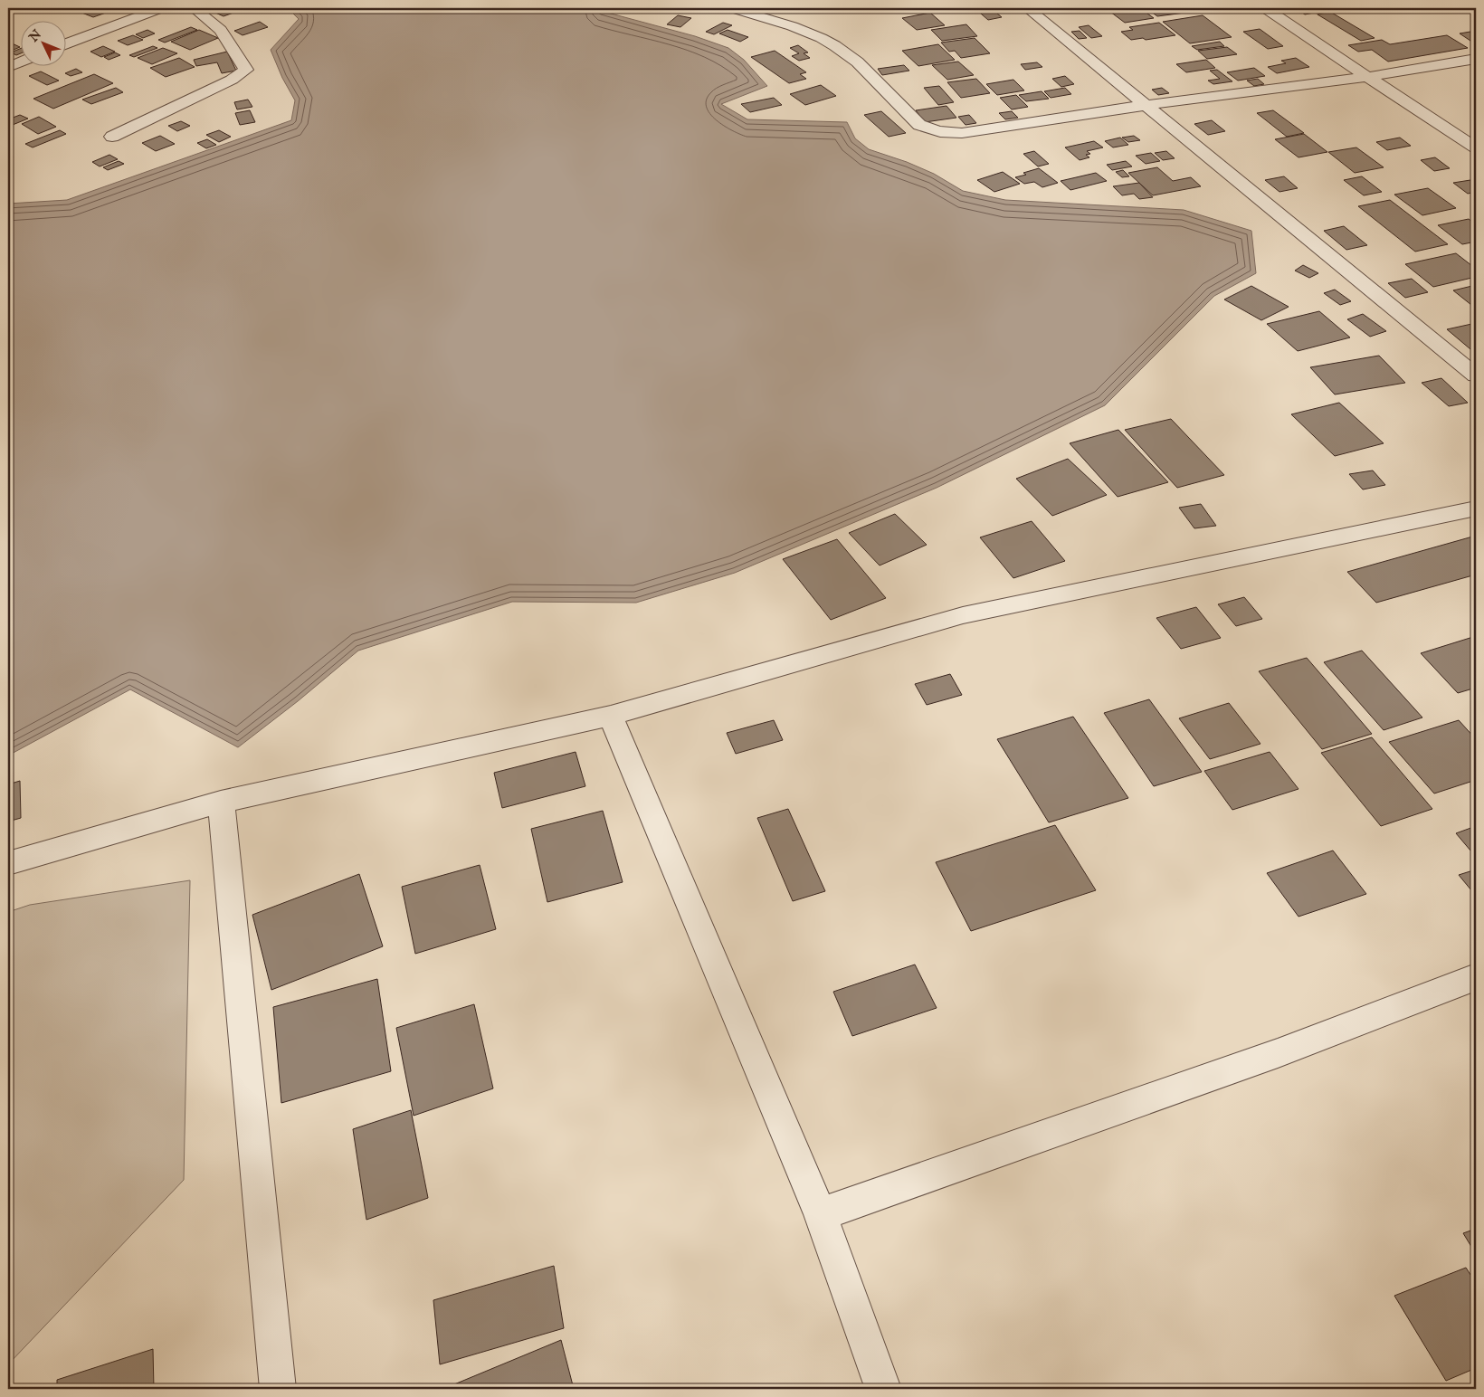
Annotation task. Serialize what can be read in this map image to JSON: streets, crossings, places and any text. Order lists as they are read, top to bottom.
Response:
{
  "north": "top left"
}
